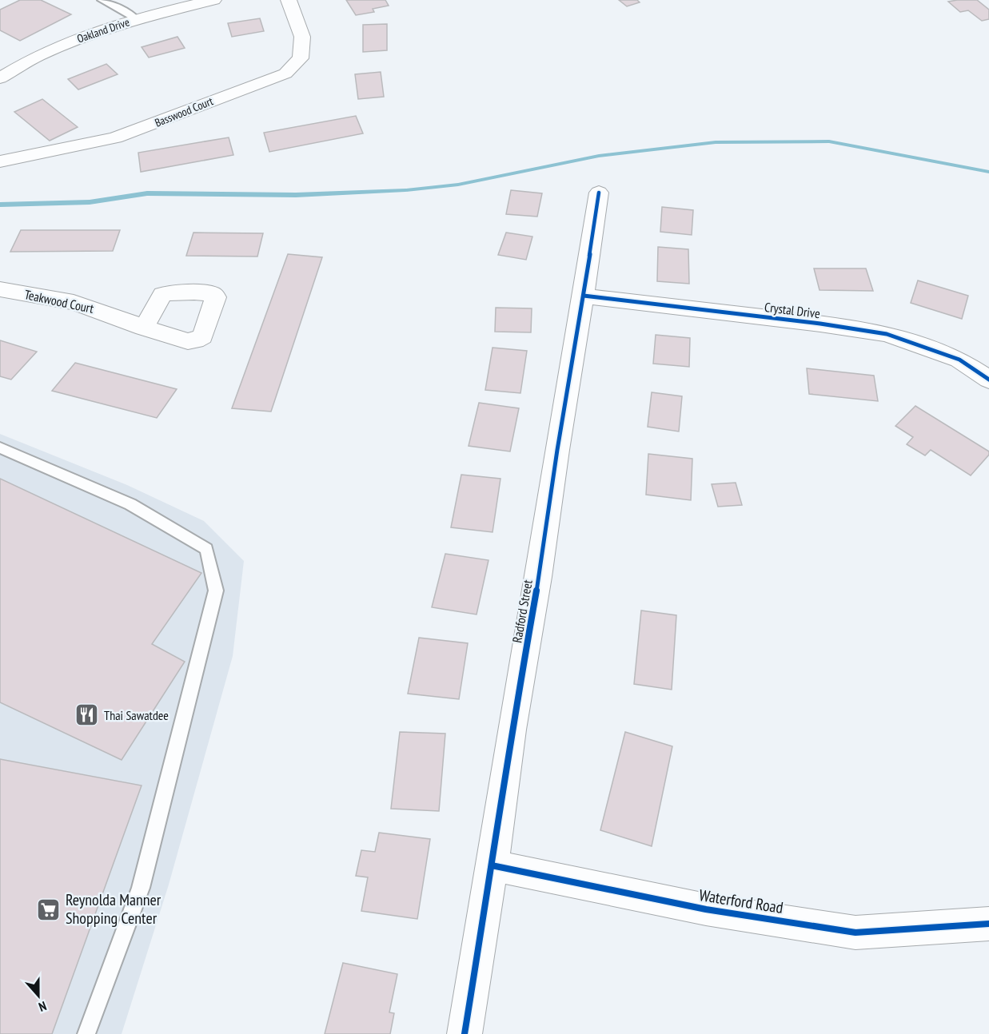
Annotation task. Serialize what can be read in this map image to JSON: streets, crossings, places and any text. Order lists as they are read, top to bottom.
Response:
{
  "streets": {
    "street": [
      "Oakland Drive",
      "Basswood Court",
      "Teakwood Court",
      "Crystal Drive",
      "Radford Street",
      "Waterford Road"
    ]
  },
  "crossings": [
    ["Crystal Drive", "Radford Street"],
    ["Radford Street", "Waterford Road"]
  ],
  "places": {
    "restaurant": ["Thai Sawatdee"],
    "supermarket": ["Reynolda Manner Shopping Center"]
  },
  "north": "bottom"
}
